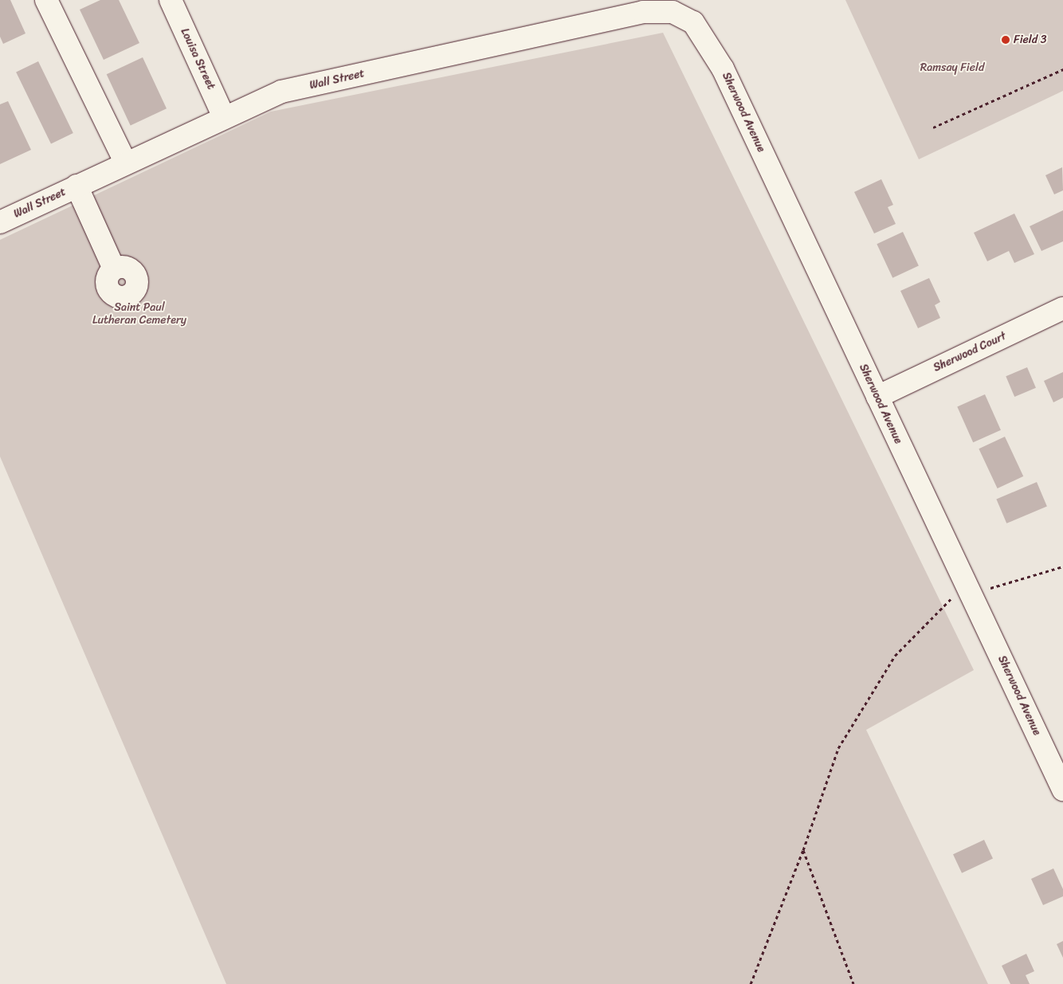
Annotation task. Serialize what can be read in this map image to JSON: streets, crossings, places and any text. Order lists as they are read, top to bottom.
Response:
{
  "streets": {
    "street": [
      "Louisa Street",
      "Wall Street",
      "Sherwood Avenue",
      "Sherwood Court"
    ]
  },
  "crossings": [
    ["Louisa Street", "Wall Street"],
    ["Wall Street", "Sherwood Avenue"],
    ["Sherwood Avenue", "Sherwood Court"]
  ],
  "parks": ["Ramsay Field", "Saint Paul Lutheran Cemetery"],
  "places": ["Field 3"]
}
